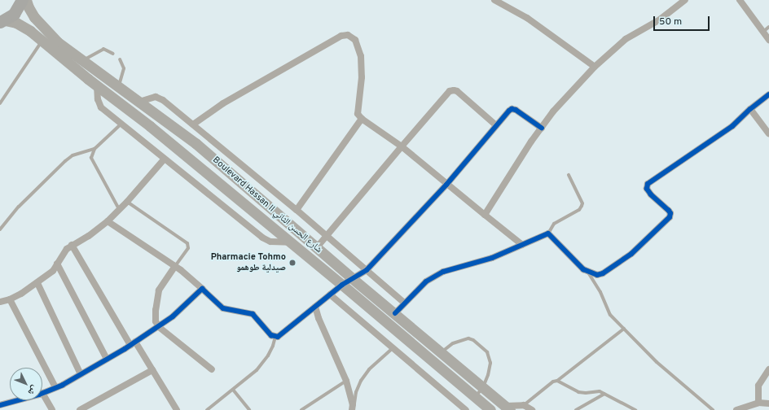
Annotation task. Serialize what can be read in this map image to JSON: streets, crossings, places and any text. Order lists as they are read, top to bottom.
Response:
{
  "streets": {
    "main road": ["Boulevard Hassan II شارع الحسن الثاني"]
  },
  "places": ["Pharmacie Tohmo صيدلية طوهمو"],
  "scale_bar": "50 m",
  "north": "bottom right"
}
